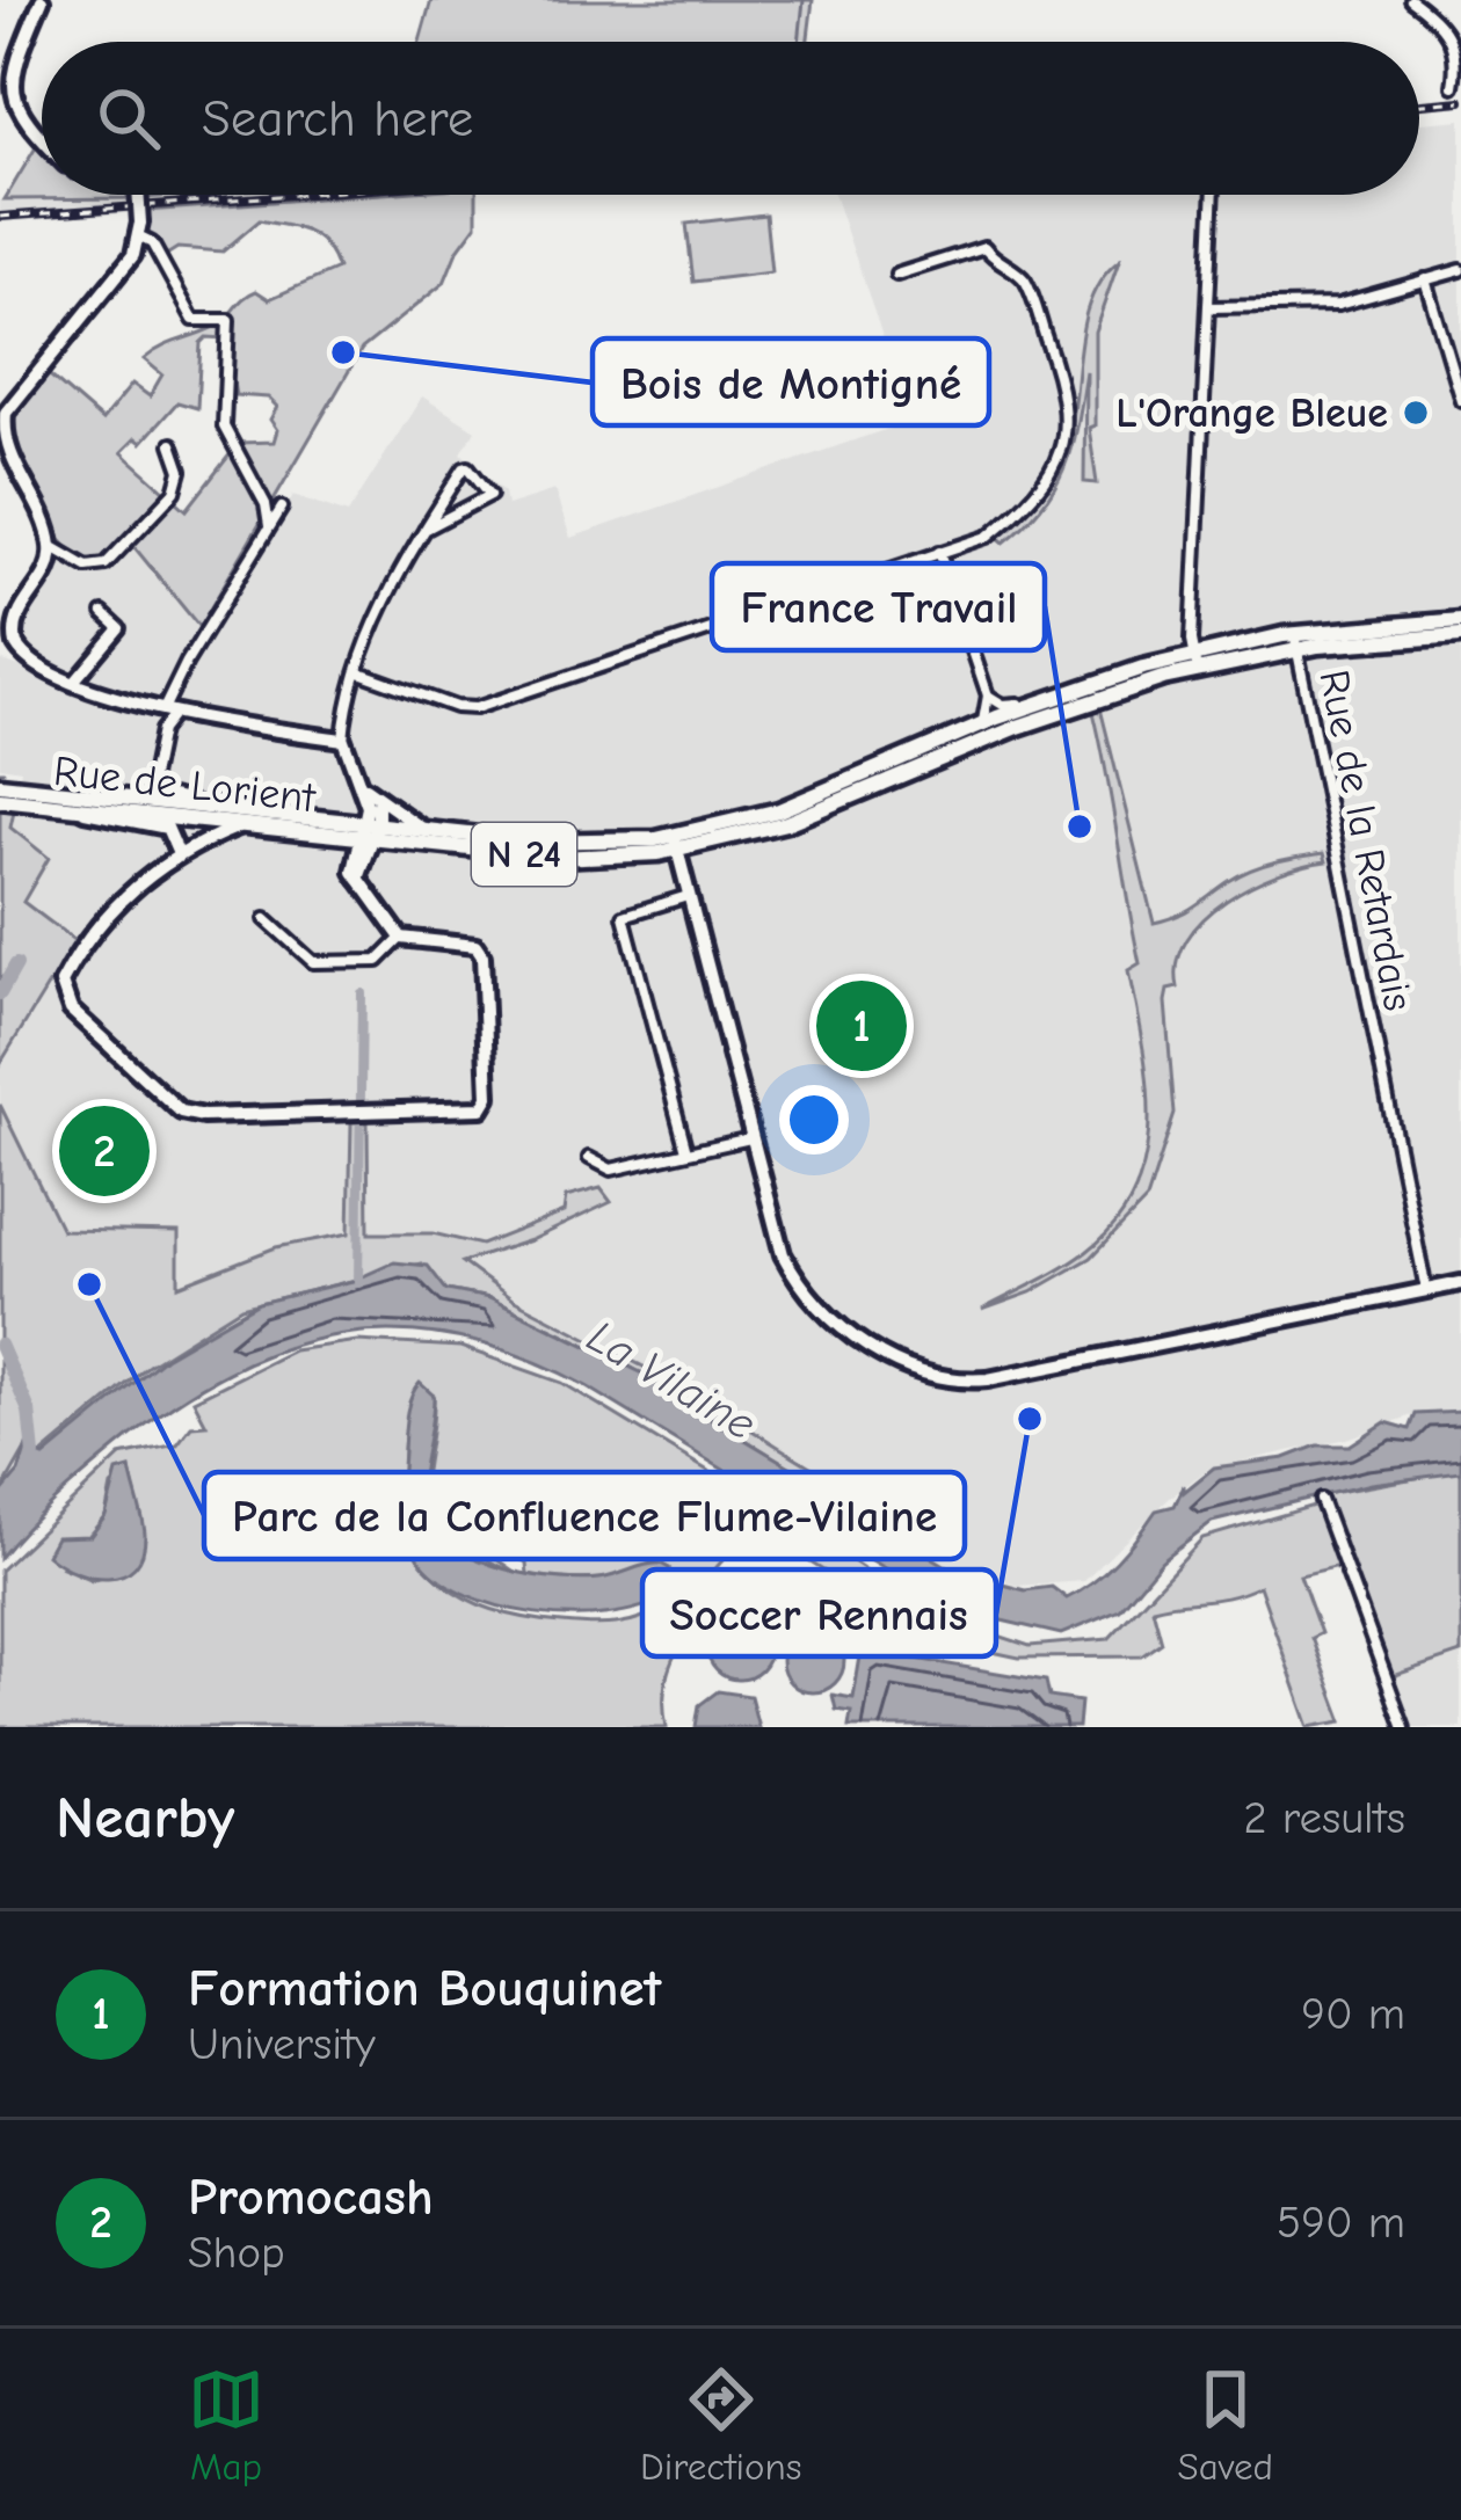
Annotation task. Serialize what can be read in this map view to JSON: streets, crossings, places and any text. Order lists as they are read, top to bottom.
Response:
{
  "streets": {
    "main road": ["Rue de Lorient", "N 24"],
    "street": ["Rue de la Retardais"]
  },
  "crossings": [
    ["Rue de Lorient", "Rue de la Retardais"]
  ],
  "water": ["La Vilaine"],
  "places": [
    "Bois de Montigné",
    "L'Orange Bleue",
    "France Travail",
    "Parc de la Confluence Flume-Vilaine",
    "Soccer Rennais"
  ],
  "page": {
    "search": "Search here",
    "pins": ["1", "2"],
    "heading": ["Nearby", "2 results"],
    "list": [
      {
        "mark": "1",
        "name": "Formation Bouquinet",
        "note": "University",
        "value": "90 m"
      },
      {
        "mark": "2",
        "name": "Promocash",
        "note": "Shop",
        "value": "590 m"
      }
    ],
    "nav": ["Map", "Directions", "Saved"]
  }
}
